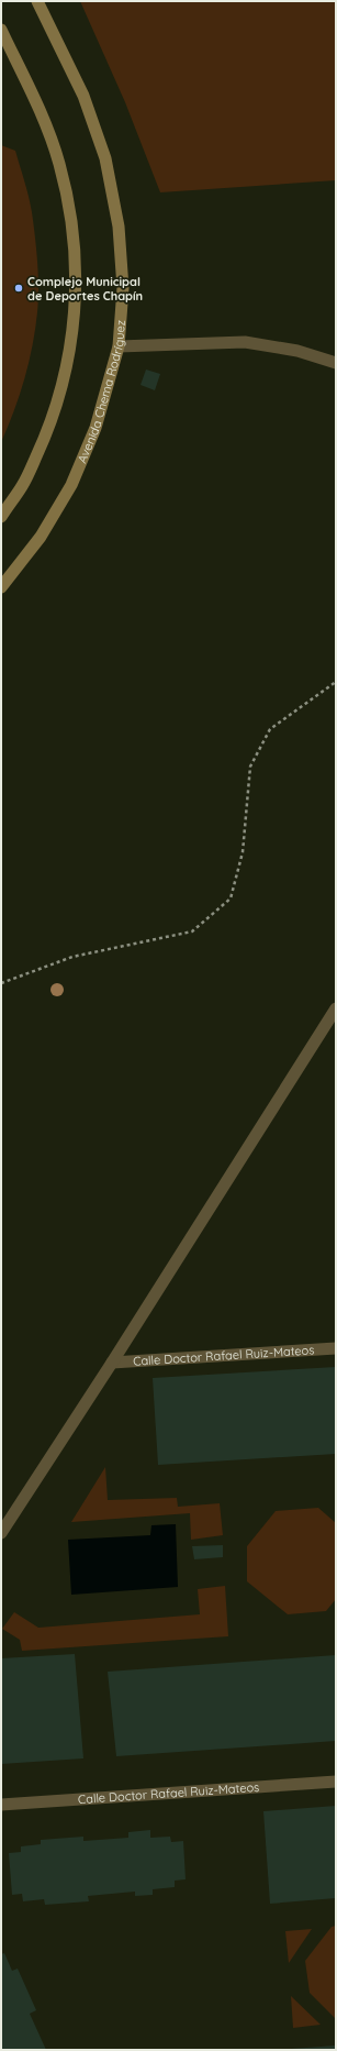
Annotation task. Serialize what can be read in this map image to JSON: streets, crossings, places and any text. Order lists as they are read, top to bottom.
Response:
{
  "streets": {
    "main road": ["Avenida Chema Rodríguez"],
    "street": ["Calle Doctor Rafael Ruiz-Mateos"]
  },
  "places": ["Complejo Municipal de Deportes Chapín"]
}
